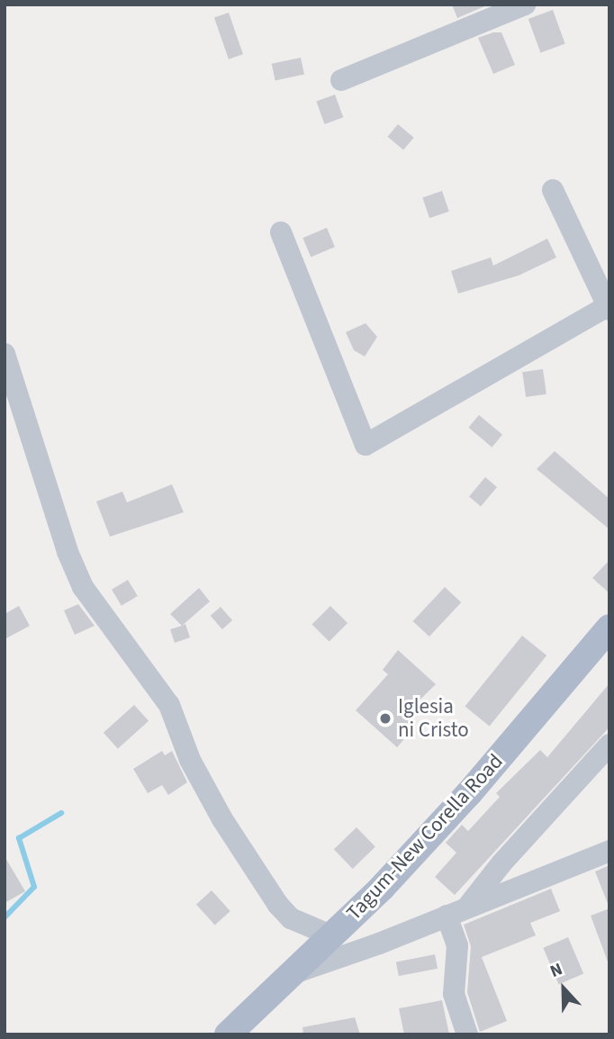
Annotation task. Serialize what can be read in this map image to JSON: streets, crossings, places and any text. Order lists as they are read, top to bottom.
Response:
{
  "streets": {
    "main road": ["Tagum-New Corella Road"]
  },
  "places": ["Iglesia ni Cristo"],
  "north": "top"
}
